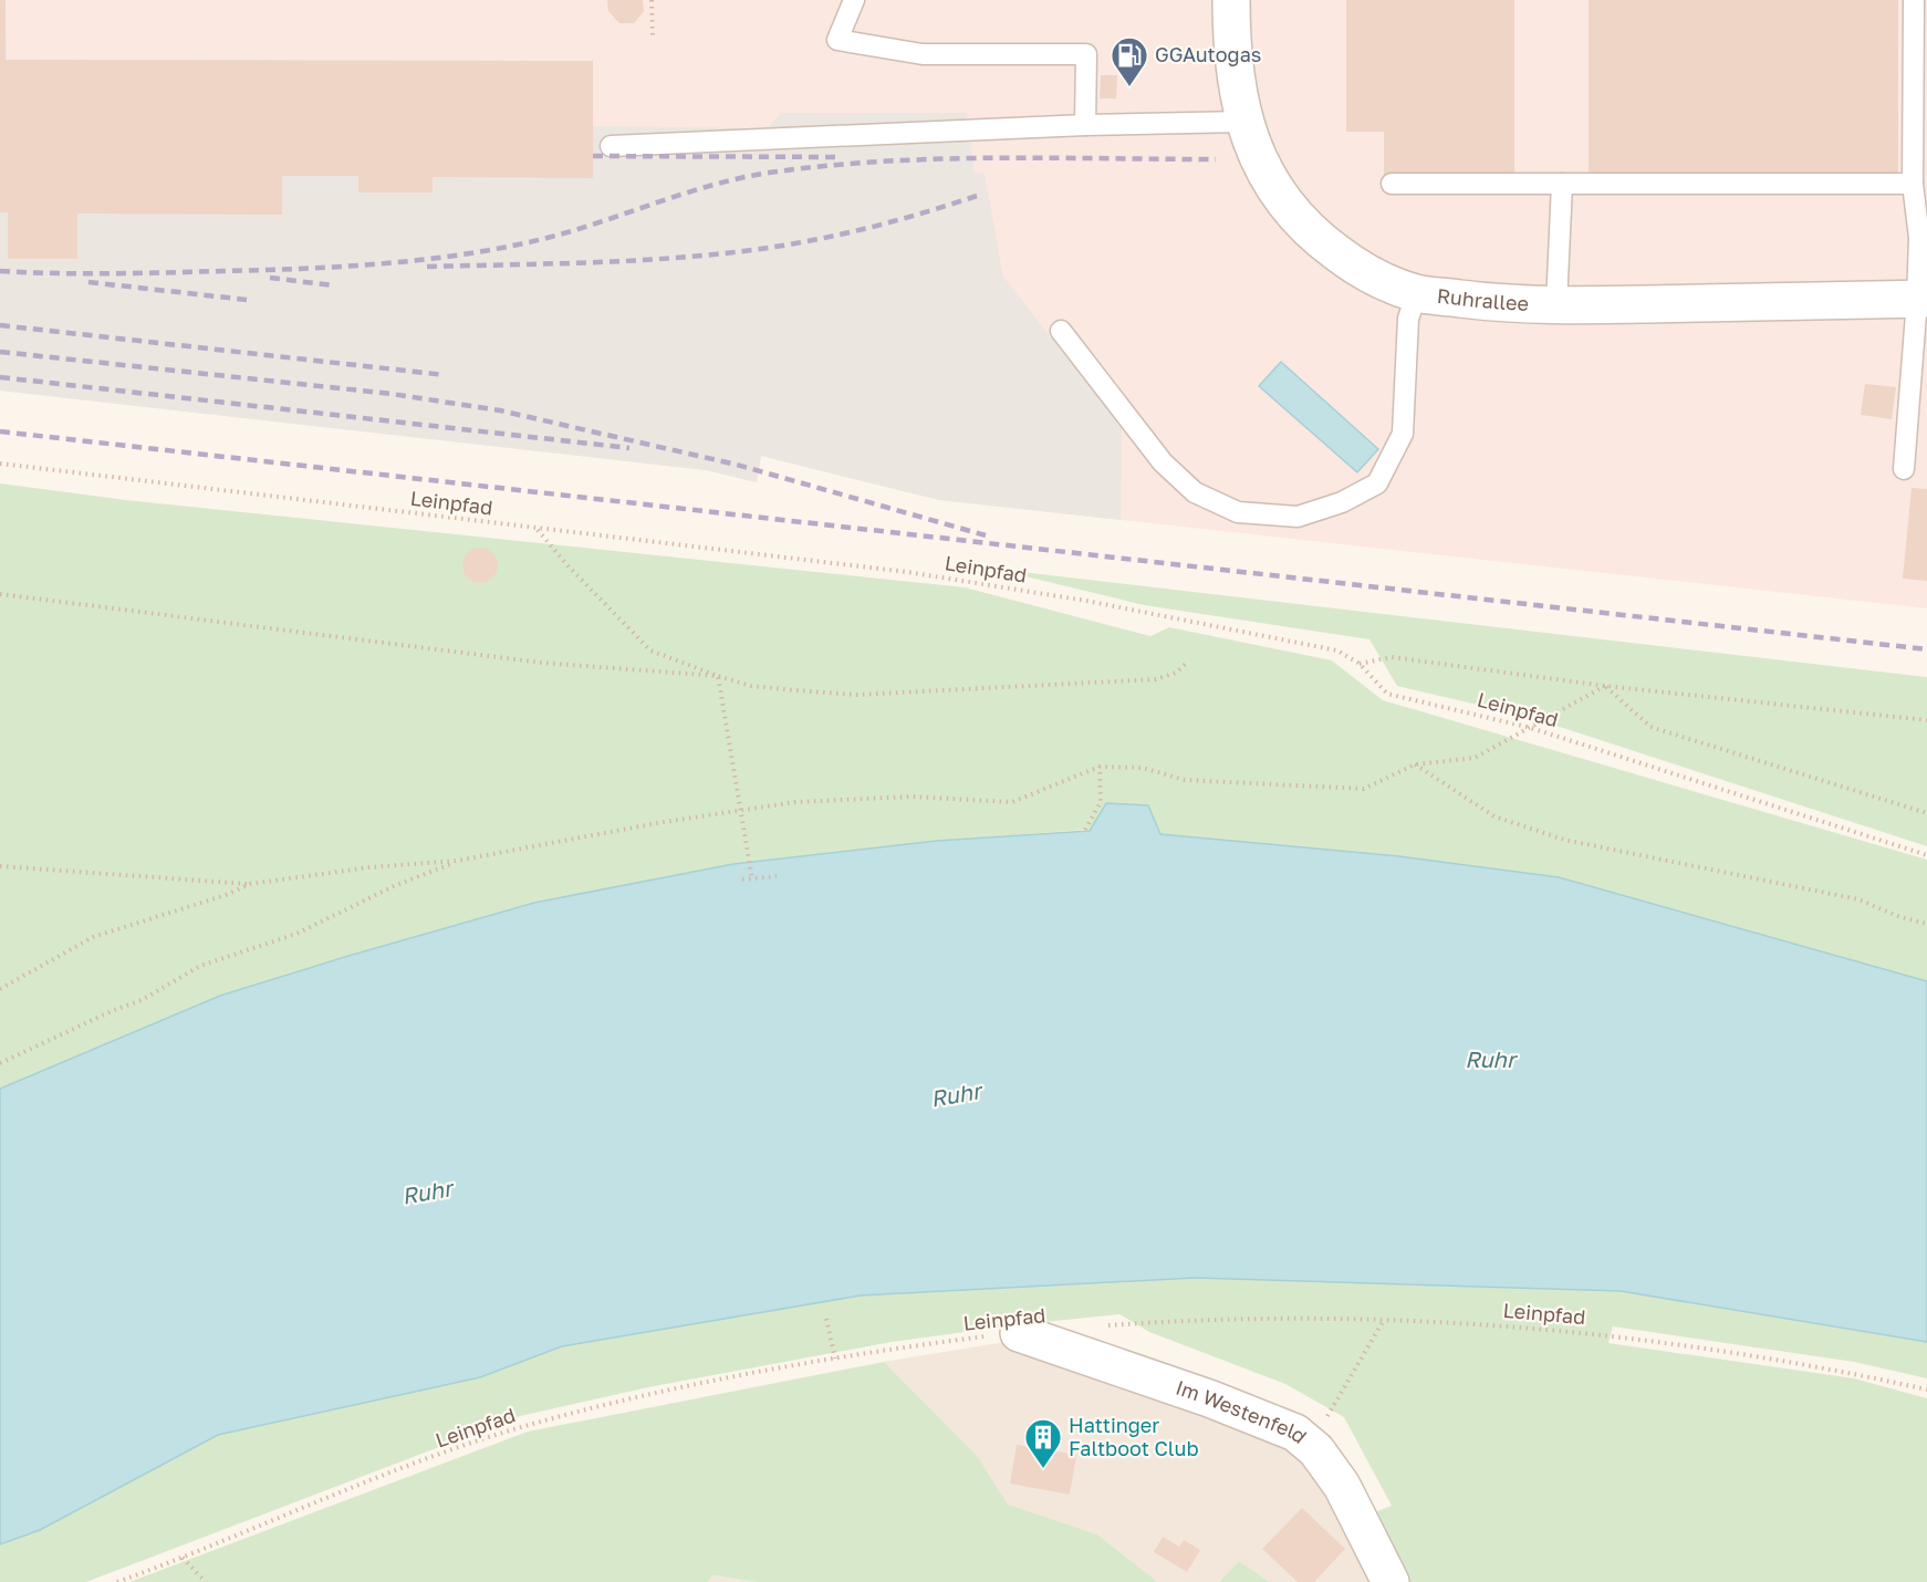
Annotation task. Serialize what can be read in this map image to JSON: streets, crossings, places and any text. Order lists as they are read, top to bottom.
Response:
{
  "streets": {
    "street": ["Ruhrallee", "Im Westenfeld"],
    "path": ["Leinpfad"]
  },
  "crossings": [
    ["Leinpfad", "Im Westenfeld"]
  ],
  "water": ["Ruhr"],
  "places": {
    "fuel station": ["GGAutogas"],
    "building": ["Hattinger Faltboot Club"]
  }
}
